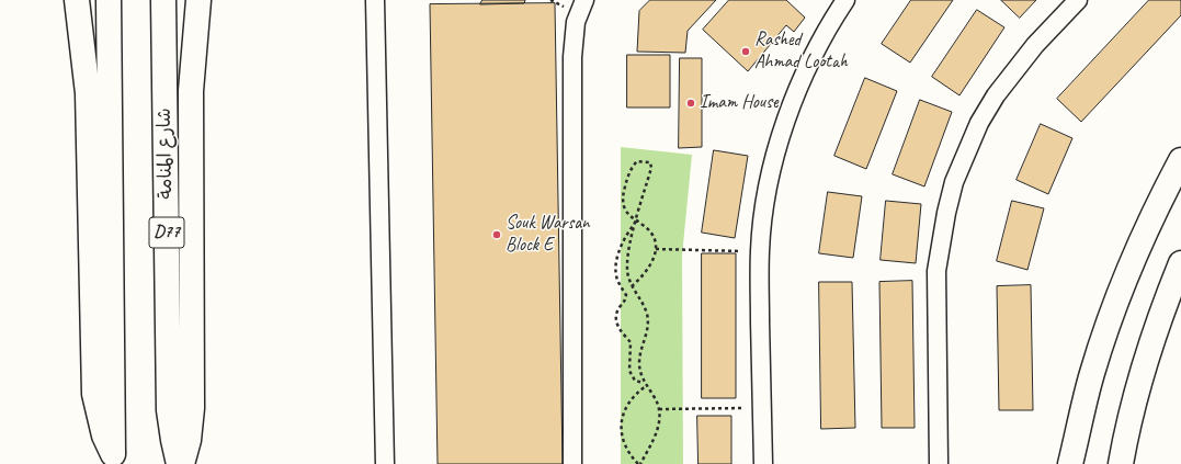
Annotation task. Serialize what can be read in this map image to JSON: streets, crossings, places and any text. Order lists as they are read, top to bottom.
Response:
{
  "streets": {
    "main road": ["شارع المنامة", "D77"]
  },
  "places": ["Rashed Ahmad Lootah", "Imam House", "Souk Warsan Block E"]
}
